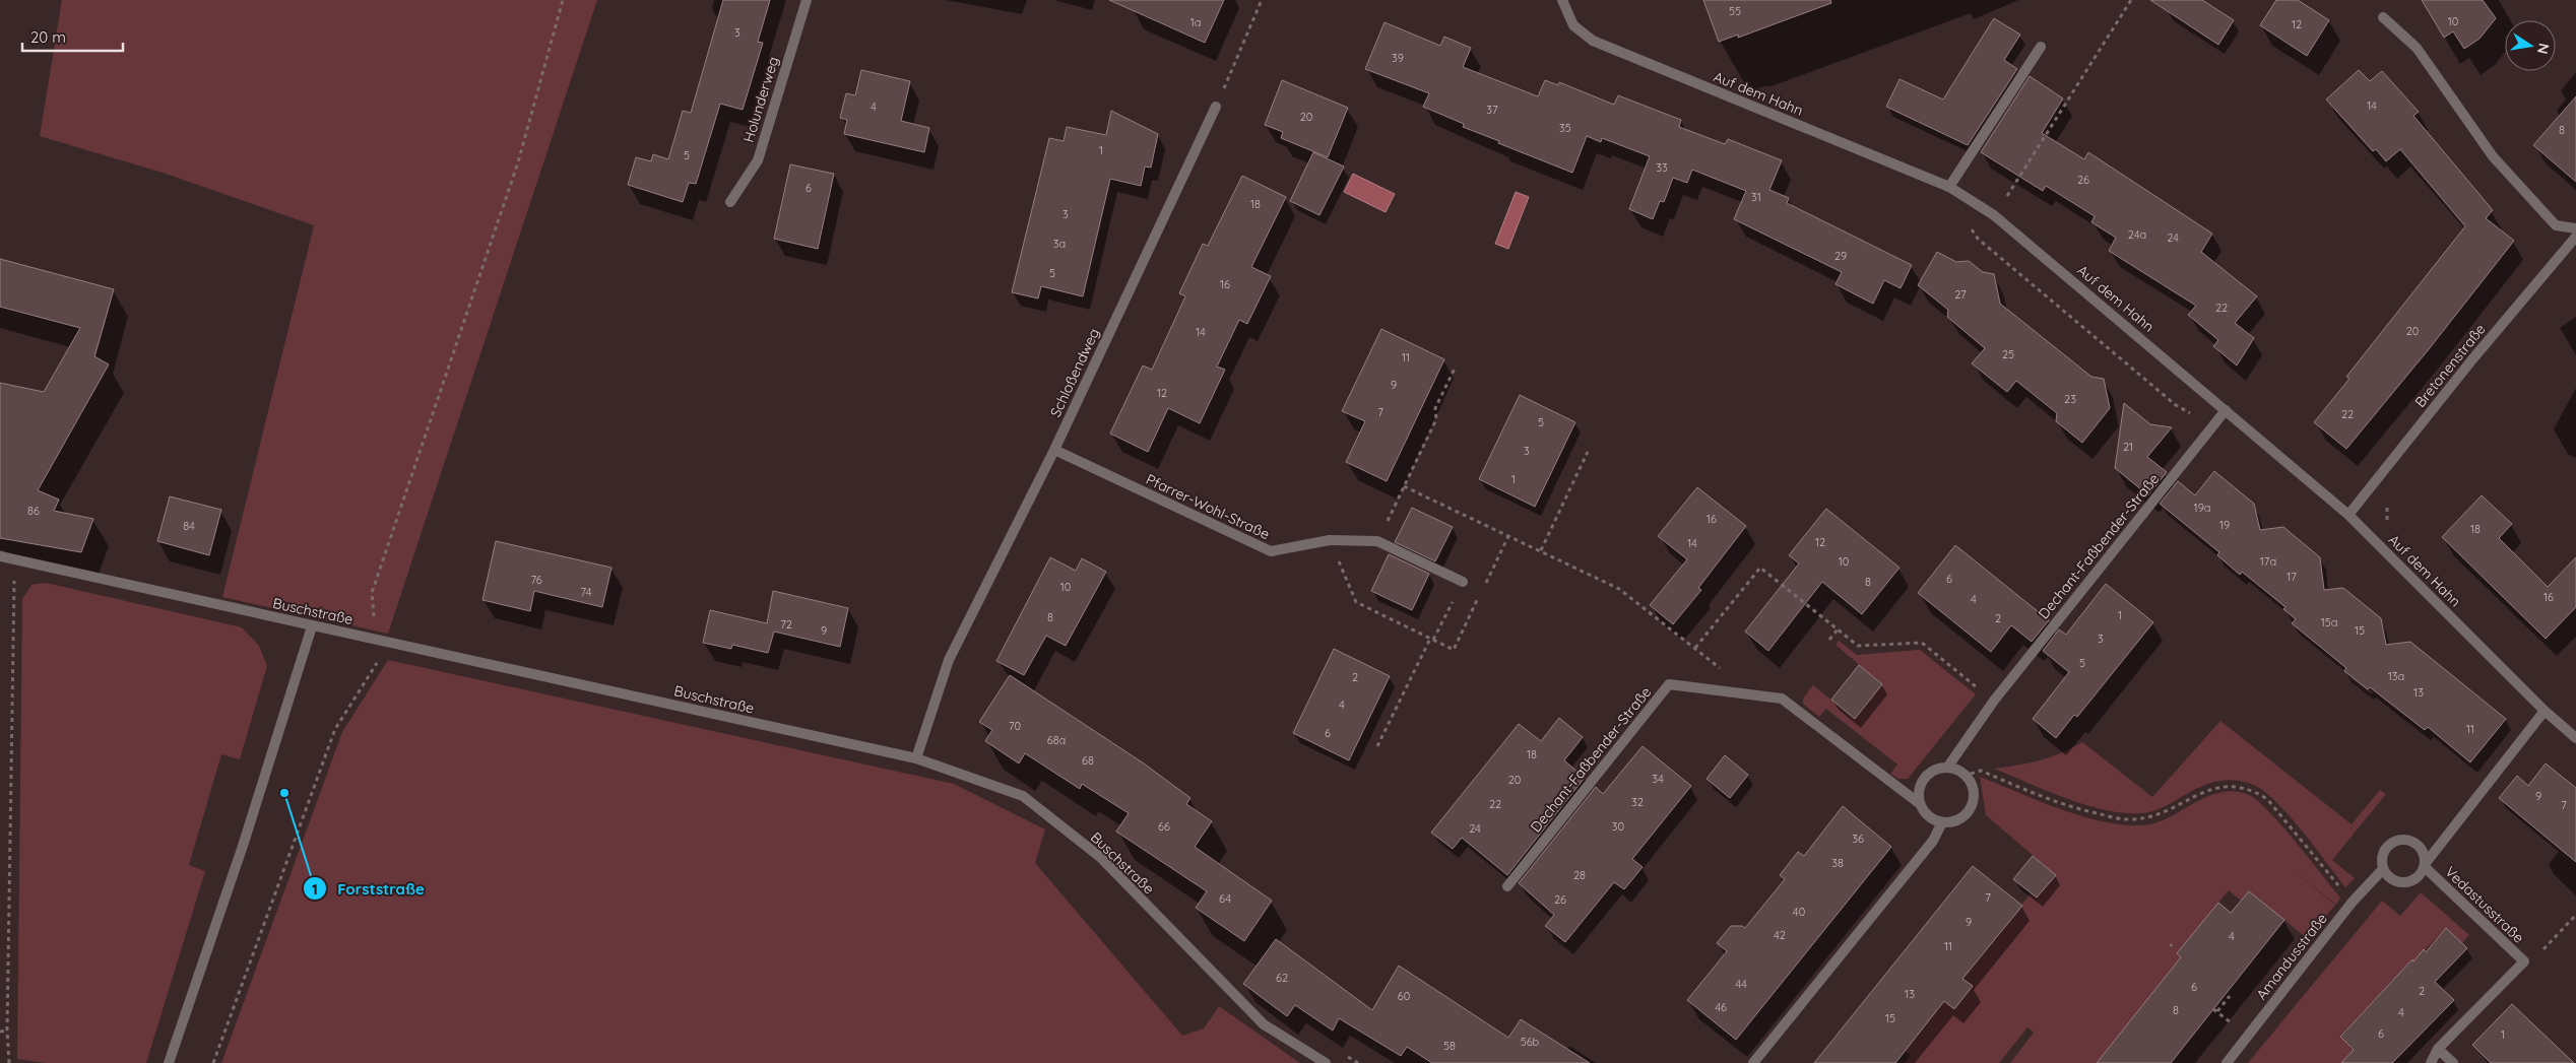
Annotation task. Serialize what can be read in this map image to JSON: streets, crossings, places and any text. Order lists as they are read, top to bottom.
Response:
{
  "streets": {
    "street": [
      "Auf dem Hahn",
      "Holunderweg",
      "Bretonenstraße",
      "Schloßendweg",
      "Pfarrer-Wohl-Straße",
      "Dechant-Faßbender-Straße",
      "Buschstraße",
      "Vedastusstraße",
      "Amandusstraße"
    ]
  },
  "crossings": [
    ["Auf dem Hahn", "Bretonenstraße"],
    ["Auf dem Hahn", "Dechant-Faßbender-Straße"],
    ["Schloßendweg", "Pfarrer-Wohl-Straße"],
    ["Schloßendweg", "Buschstraße"],
    ["Vedastusstraße", "Amandusstraße"]
  ],
  "places": ["Forststraße"],
  "house_numbers": [
    "55",
    "10",
    "1a",
    "12",
    "3",
    "39",
    "14",
    "4",
    "37",
    "20",
    "35",
    "8",
    "1",
    "5",
    "33",
    "26",
    "6",
    "31",
    "18",
    "3",
    "24a",
    "24",
    "3a",
    "29",
    "5",
    "16",
    "27",
    "22",
    "20",
    "14",
    "25",
    "11",
    "9",
    "12",
    "23",
    "7",
    "22",
    "5",
    "21",
    "3",
    "1",
    "19a",
    "86",
    "16",
    "19",
    "84",
    "18",
    "12",
    "14",
    "10",
    "17a",
    "17",
    "6",
    "76",
    "8",
    "10",
    "74",
    "16",
    "4",
    "1",
    "8",
    "2",
    "15a",
    "72",
    "9",
    "15",
    "3",
    "5",
    "13a",
    "2",
    "13",
    "4",
    "70",
    "11",
    "6",
    "68a",
    "18",
    "68",
    "34",
    "20",
    "9",
    "32",
    "22",
    "7",
    "66",
    "30",
    "24",
    "36",
    "38",
    "28",
    "7",
    "64",
    "26",
    "40",
    "9",
    "42",
    "4",
    "11",
    "62",
    "44",
    "6",
    "2",
    "13",
    "60",
    "46",
    "8",
    "4",
    "15",
    "6",
    "1",
    "56b",
    "58"
  ],
  "scale_bar": "20 m",
  "north": "right"
}
